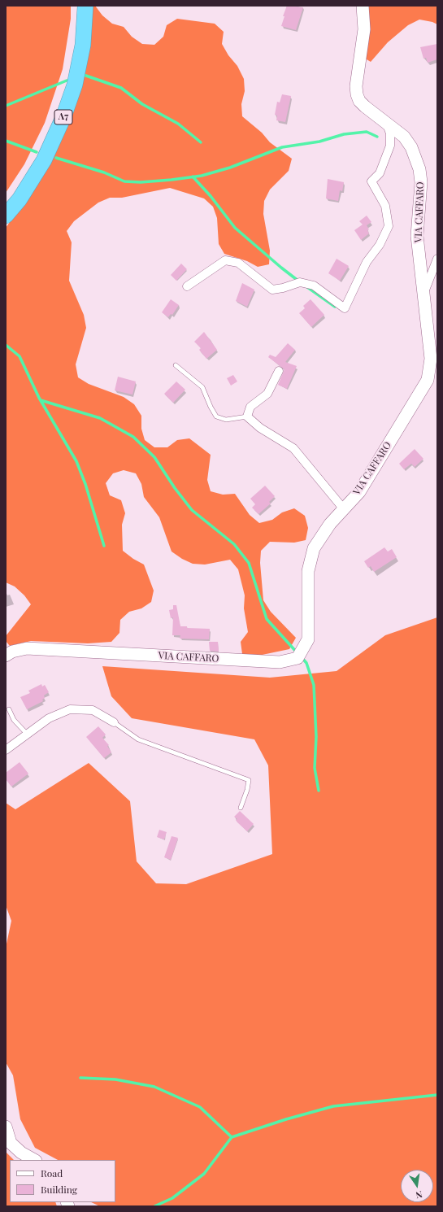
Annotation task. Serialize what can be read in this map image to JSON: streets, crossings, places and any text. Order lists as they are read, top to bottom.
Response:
{
  "streets": {
    "highway": ["A7"],
    "street": ["VIA CAFFARO"]
  },
  "legend": ["Road", "Building"],
  "north": "bottom"
}
